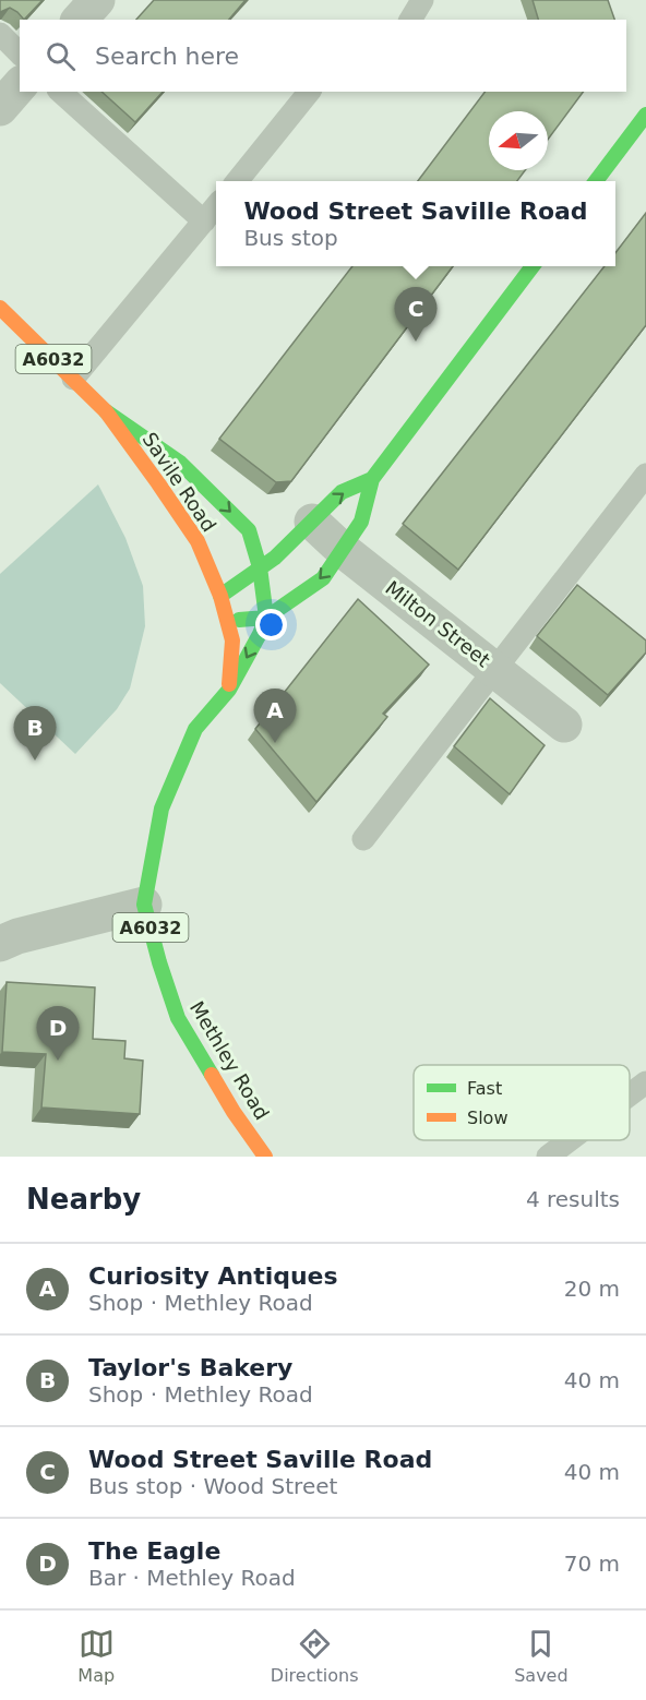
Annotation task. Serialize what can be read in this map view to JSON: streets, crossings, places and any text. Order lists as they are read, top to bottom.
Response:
{
  "streets": {
    "main road": ["A6032", "Savile Road", "Methley Road"],
    "street": ["Milton Street"]
  },
  "crossings": [
    ["A6032", "Savile Road"],
    ["A6032", "Methley Road"],
    ["Savile Road", "Methley Road"]
  ],
  "legend": ["Fast", "Slow"],
  "north": "left",
  "page": {
    "search": "Search here",
    "popup": ["Wood Street Saville Road", "Bus stop"],
    "pins": [
      "C",
      "A",
      "B",
      "D"
    ],
    "heading": ["Nearby", "4 results"],
    "list": [
      {
        "mark": "A",
        "name": "Curiosity Antiques",
        "note": "Shop · Methley Road",
        "value": "20 m"
      },
      {
        "mark": "B",
        "name": "Taylor's Bakery",
        "note": "Shop · Methley Road",
        "value": "40 m"
      },
      {
        "mark": "C",
        "name": "Wood Street Saville Road",
        "note": "Bus stop · Wood Street",
        "value": "40 m"
      },
      {
        "mark": "D",
        "name": "The Eagle",
        "note": "Bar · Methley Road",
        "value": "70 m"
      }
    ],
    "nav": ["Map", "Directions", "Saved"]
  }
}
